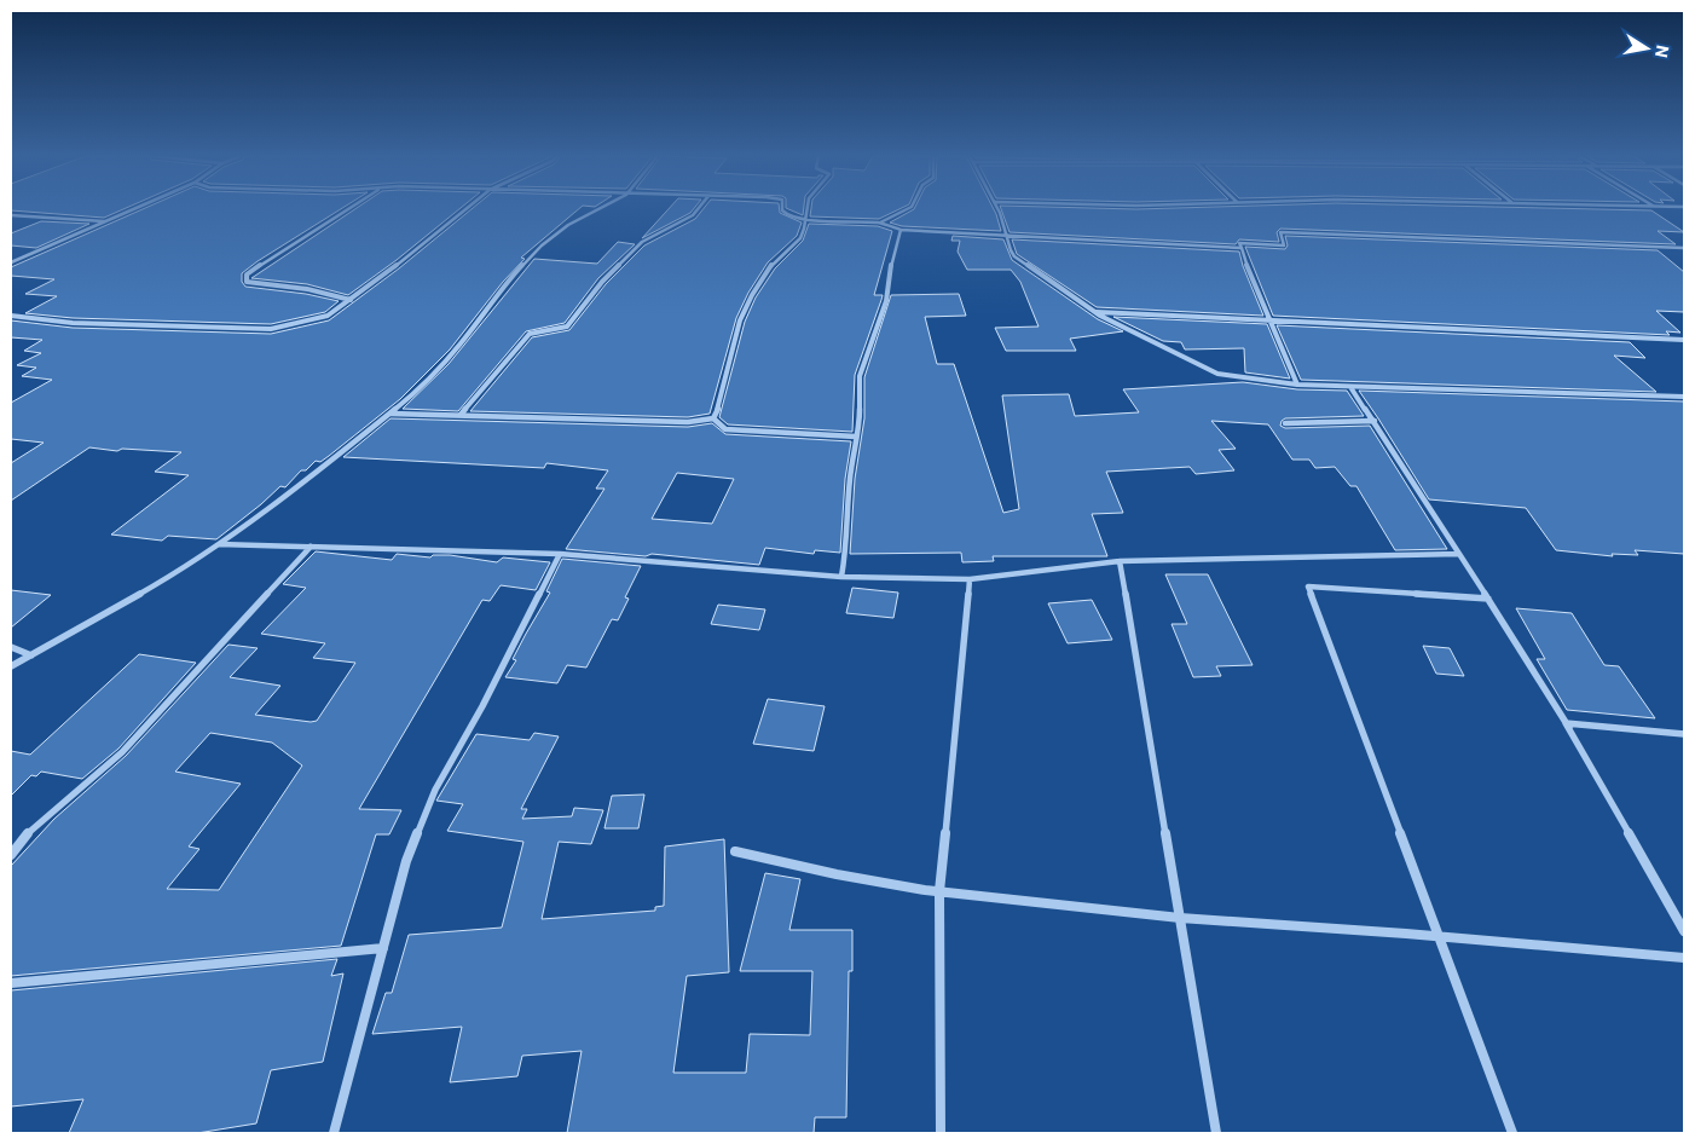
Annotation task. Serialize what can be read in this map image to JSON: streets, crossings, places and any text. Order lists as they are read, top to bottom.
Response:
{
  "north": "right"
}
